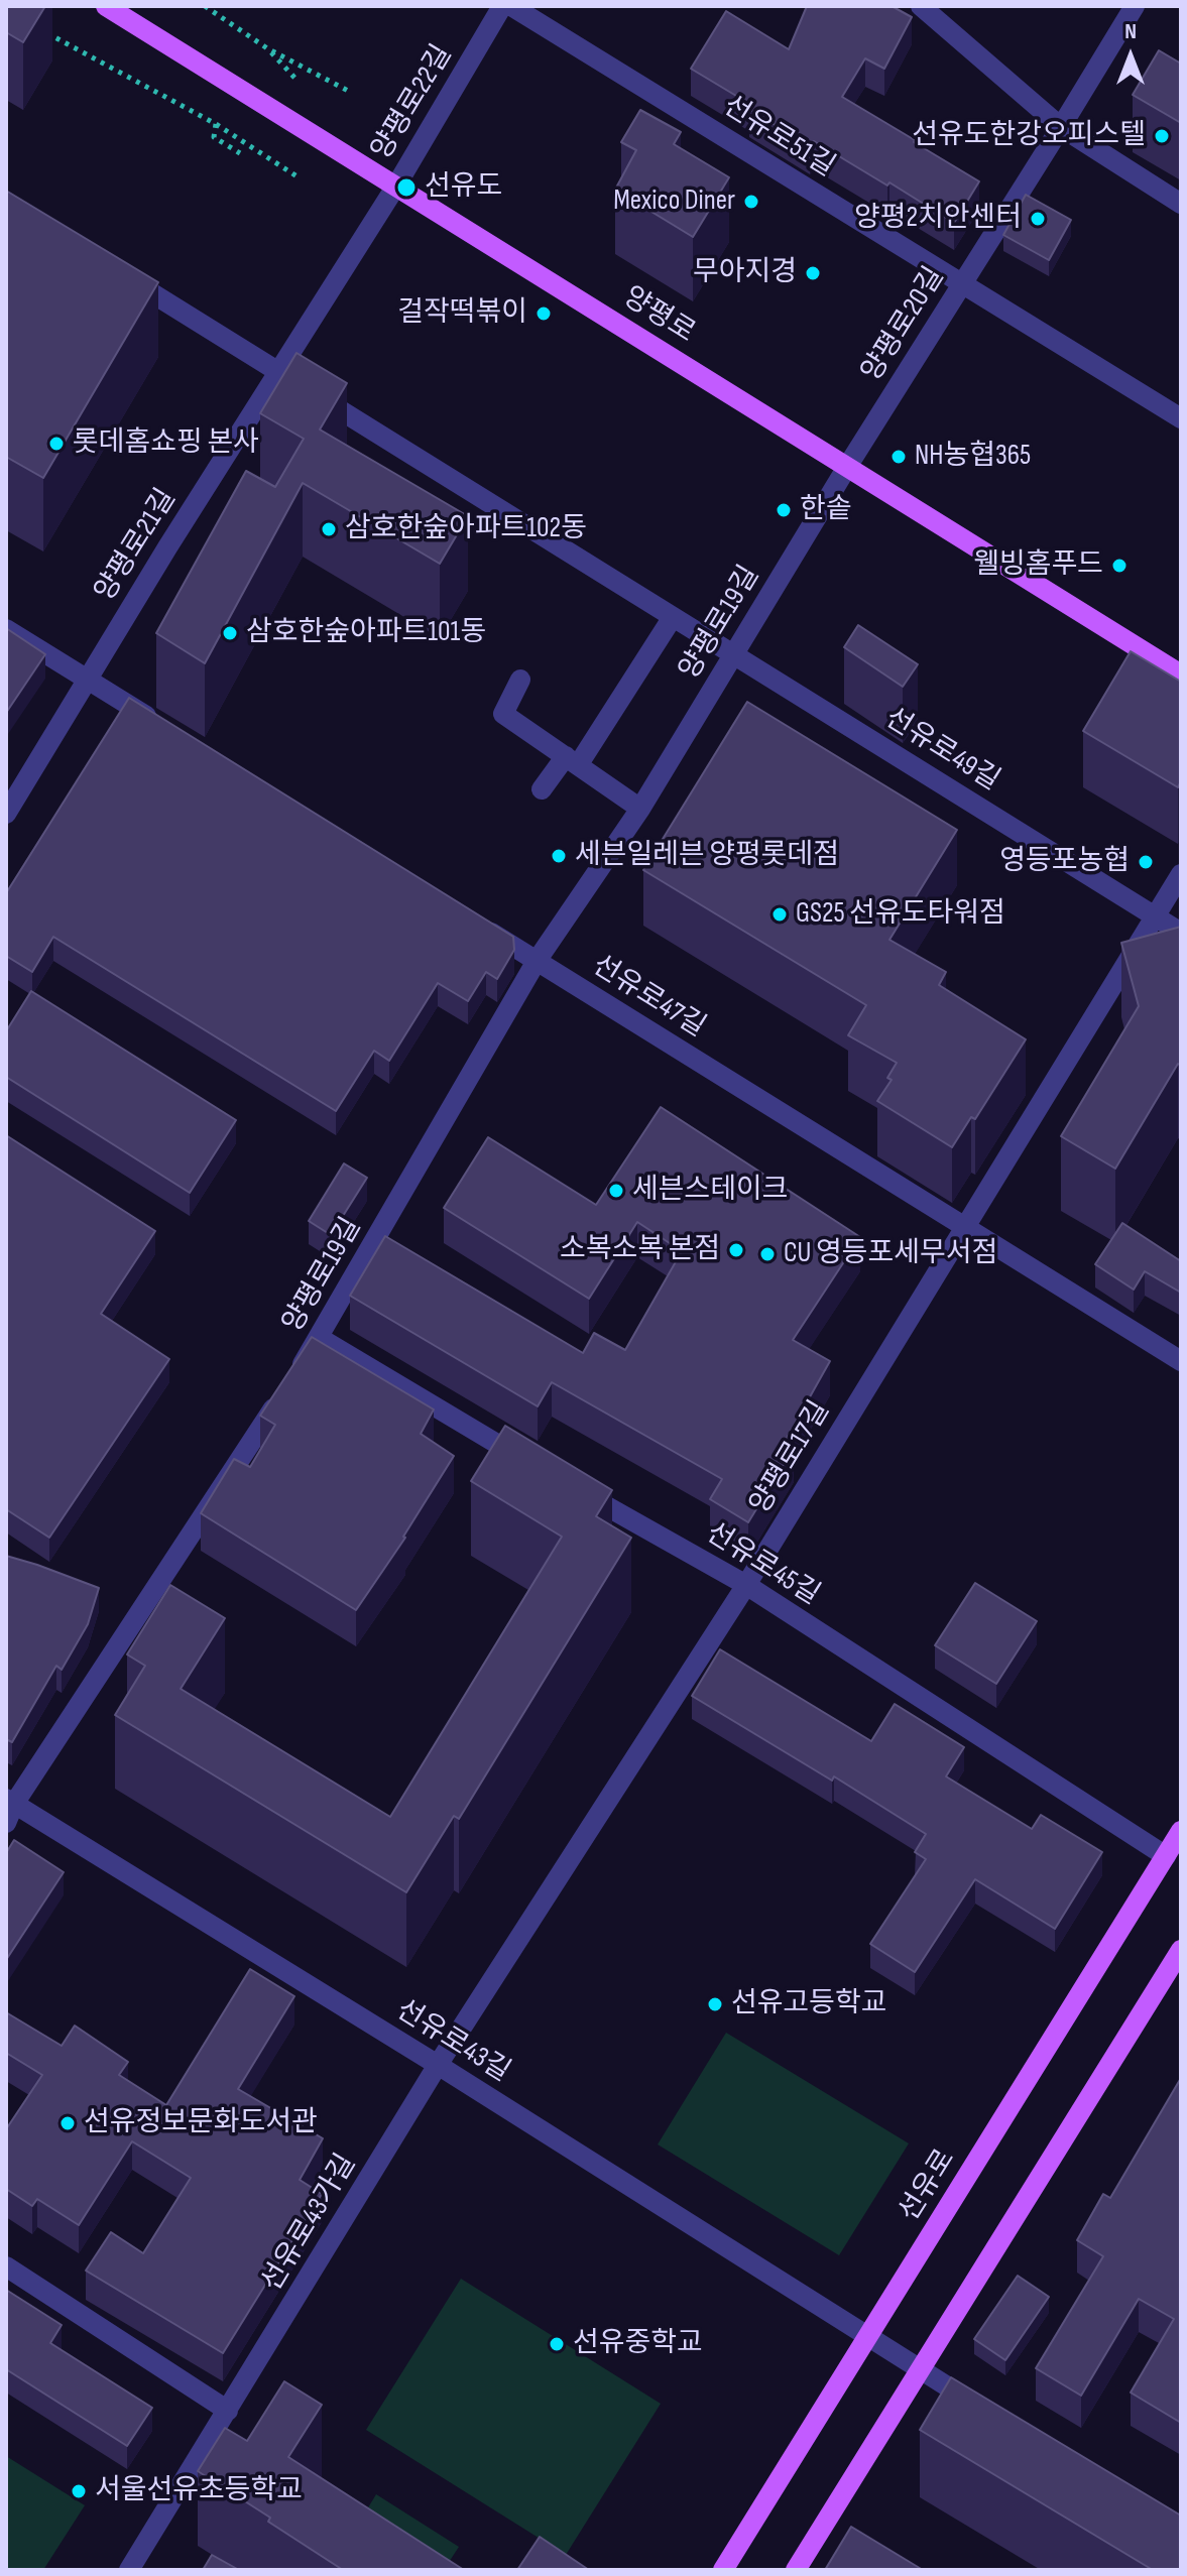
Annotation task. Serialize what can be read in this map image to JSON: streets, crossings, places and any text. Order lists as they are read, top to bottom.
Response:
{
  "streets": {
    "main road": ["양평로", "선유로"],
    "street": [
      "양평로22길",
      "선유로51길",
      "양평로20길",
      "양평로21길",
      "양평로19길",
      "선유로49길",
      "선유로47길",
      "양평로17길",
      "선유로45길",
      "선유로43길",
      "선유로43가길"
    ]
  },
  "crossings": [
    ["양평로22길", "양평로"],
    ["양평로22길", "양평로21길"],
    ["선유로51길", "양평로20길"],
    ["양평로", "양평로20길"],
    ["양평로", "양평로21길"],
    ["양평로", "양평로19길"],
    ["양평로20길", "양평로19길"],
    ["양평로21길", "선유로49길"],
    ["양평로19길", "선유로49길"],
    ["양평로19길", "선유로47길"],
    ["양평로19길", "선유로43길"],
    ["선유로49길", "양평로17길"],
    ["선유로47길", "양평로17길"],
    ["양평로17길", "선유로45길"],
    ["양평로17길", "선유로43길"],
    ["양평로17길", "선유로43가길"],
    ["선유로45길", "선유로"],
    ["선유로43길", "선유로"],
    ["선유로43길", "선유로43가길"]
  ],
  "places": [
    "선유도한강오피스텔",
    "선유도",
    "Mexico Diner",
    "양평2치안센터",
    "무아지경",
    "걸작떡볶이",
    "롯데홈쇼핑 본사",
    "NH농협365",
    "한솥",
    "삼호한숲아파트102동",
    "웰빙홈푸드",
    "삼호한숲아파트101동",
    "세븐일레븐 양평롯데점",
    "영등포농협",
    "GS25 선유도타워점",
    "세븐스테이크",
    "소복소복 본점",
    "CU 영등포세무서점",
    "선유고등학교",
    "선유정보문화도서관",
    "선유중학교",
    "서울선유초등학교"
  ],
  "north": "top"
}
